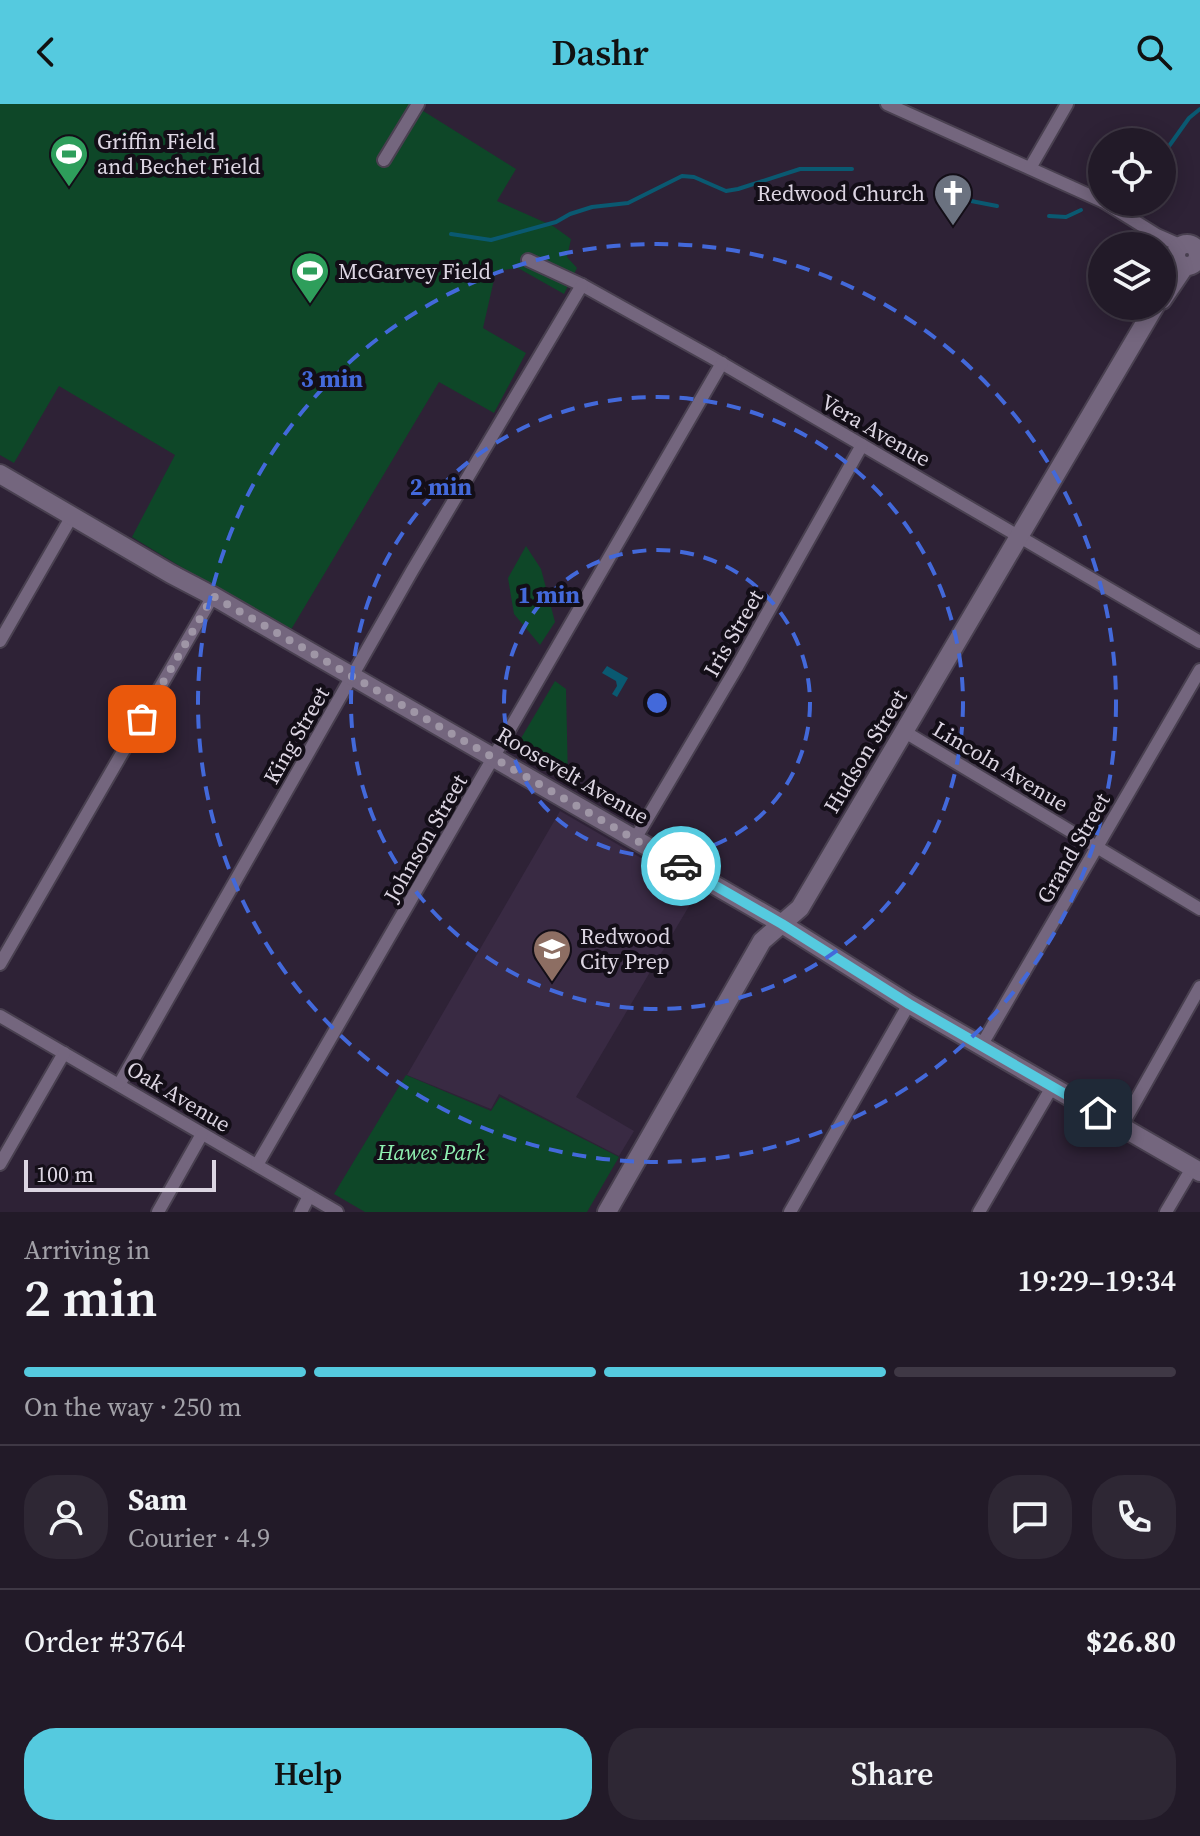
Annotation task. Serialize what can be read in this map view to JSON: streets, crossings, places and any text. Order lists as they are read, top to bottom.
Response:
{
  "streets": {
    "street": [
      "Vera Avenue",
      "Iris Street",
      "King Street",
      "Hudson Street",
      "Lincoln Avenue",
      "Roosevelt Avenue",
      "Johnson Street",
      "Grand Street",
      "Oak Avenue"
    ]
  },
  "crossings": [
    ["Vera Avenue", "Iris Street"],
    ["Vera Avenue", "King Street"],
    ["Vera Avenue", "Hudson Street"],
    ["Vera Avenue", "Johnson Street"],
    ["Iris Street", "Roosevelt Avenue"],
    ["King Street", "Roosevelt Avenue"],
    ["King Street", "Oak Avenue"],
    ["Hudson Street", "Lincoln Avenue"],
    ["Hudson Street", "Roosevelt Avenue"],
    ["Lincoln Avenue", "Grand Street"],
    ["Roosevelt Avenue", "Johnson Street"],
    ["Roosevelt Avenue", "Grand Street"],
    ["Johnson Street", "Oak Avenue"]
  ],
  "parks": ["Hawes Park"],
  "places": {
    "sports": ["Griffin Field and Bechet Field", "McGarvey Field"],
    "church": ["Redwood Church"],
    "school or university": ["Redwood City Prep"]
  },
  "scale_bar": "100 m",
  "page": {
    "header": "Dashr",
    "scale": "100 m",
    "heading": ["2 min", "Arriving in", "19:29–19:34"],
    "panel": [
      "Sam",
      "Courier · 4.9",
      "Order #3764",
      "$26.80"
    ],
    "bar": "On the way · 250 m",
    "buttons": ["Help", "Share"]
  },
  "rings": ["3 min", "2 min", "1 min"]
}
